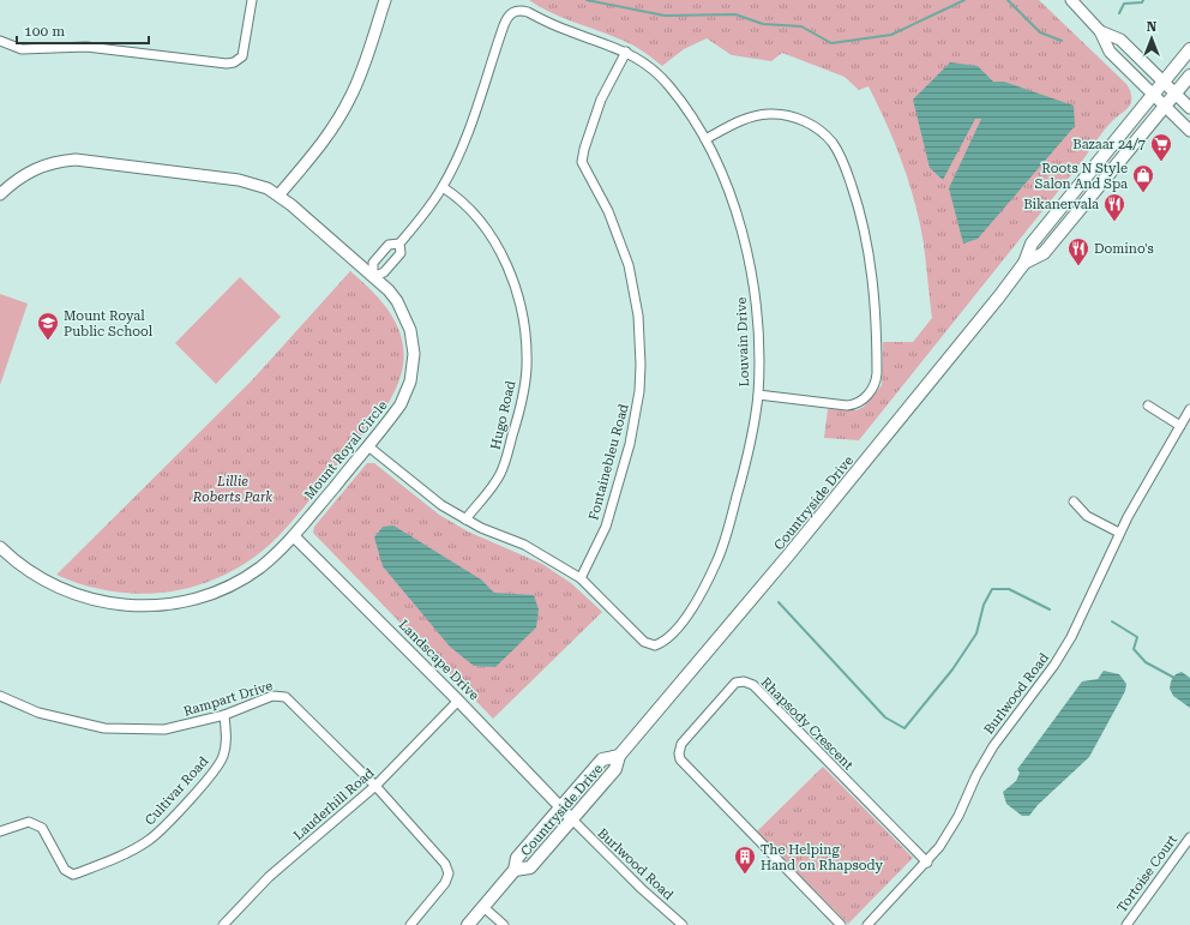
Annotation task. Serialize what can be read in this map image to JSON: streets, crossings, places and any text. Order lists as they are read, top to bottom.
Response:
{
  "streets": {
    "main road": ["Countryside Drive"],
    "street": [
      "Louvain Drive",
      "Hugo Road",
      "Mount Royal Circle",
      "Fontainebleu Road",
      "Landscape Drive",
      "Burlwood Road",
      "Rampart Drive",
      "Rhapsody Crescent",
      "Cultivar Road",
      "Lauderhill Road",
      "Tortoise Court"
    ]
  },
  "crossings": [
    ["Louvain Drive", "Hugo Road"],
    ["Louvain Drive", "Mount Royal Circle"],
    ["Louvain Drive", "Fontainebleu Road"],
    ["Mount Royal Circle", "Landscape Drive"],
    ["Countryside Drive", "Landscape Drive"],
    ["Countryside Drive", "Burlwood Road"],
    ["Landscape Drive", "Burlwood Road"],
    ["Landscape Drive", "Lauderhill Road"],
    ["Burlwood Road", "Rhapsody Crescent"],
    ["Rampart Drive", "Cultivar Road"],
    ["Rampart Drive", "Lauderhill Road"]
  ],
  "parks": ["Lillie Roberts Park"],
  "places": {
    "supermarket": ["Bazaar 24/7"],
    "shop": ["Roots N Style Salon And Spa"],
    "restaurant": ["Bikanervala", "Domino's"],
    "school or university": ["Mount Royal Public School"],
    "building": ["The Helping Hand on Rhapsody"]
  },
  "scale_bar": "100 m",
  "north": "top"
}
